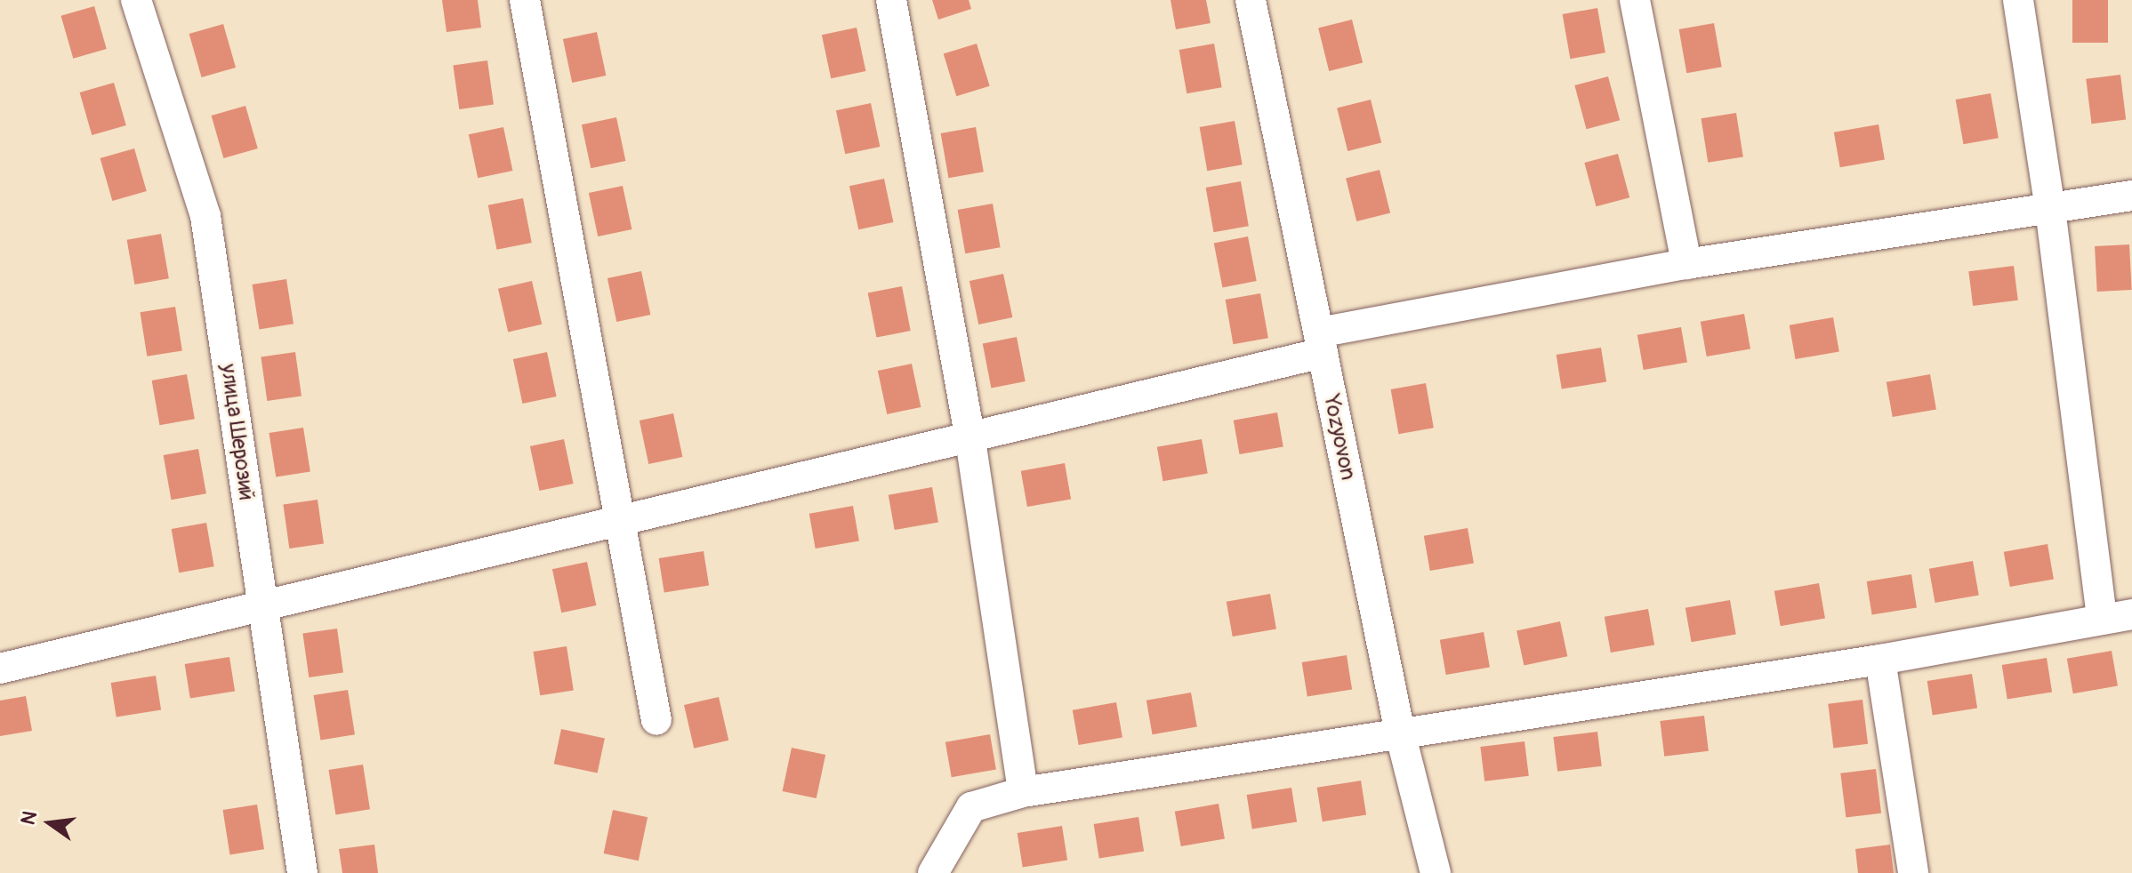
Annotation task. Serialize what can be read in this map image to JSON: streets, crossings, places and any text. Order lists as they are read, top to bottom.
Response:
{
  "streets": {
    "street": ["улица Шерозий", "Yozyovon"]
  },
  "north": "left"
}
